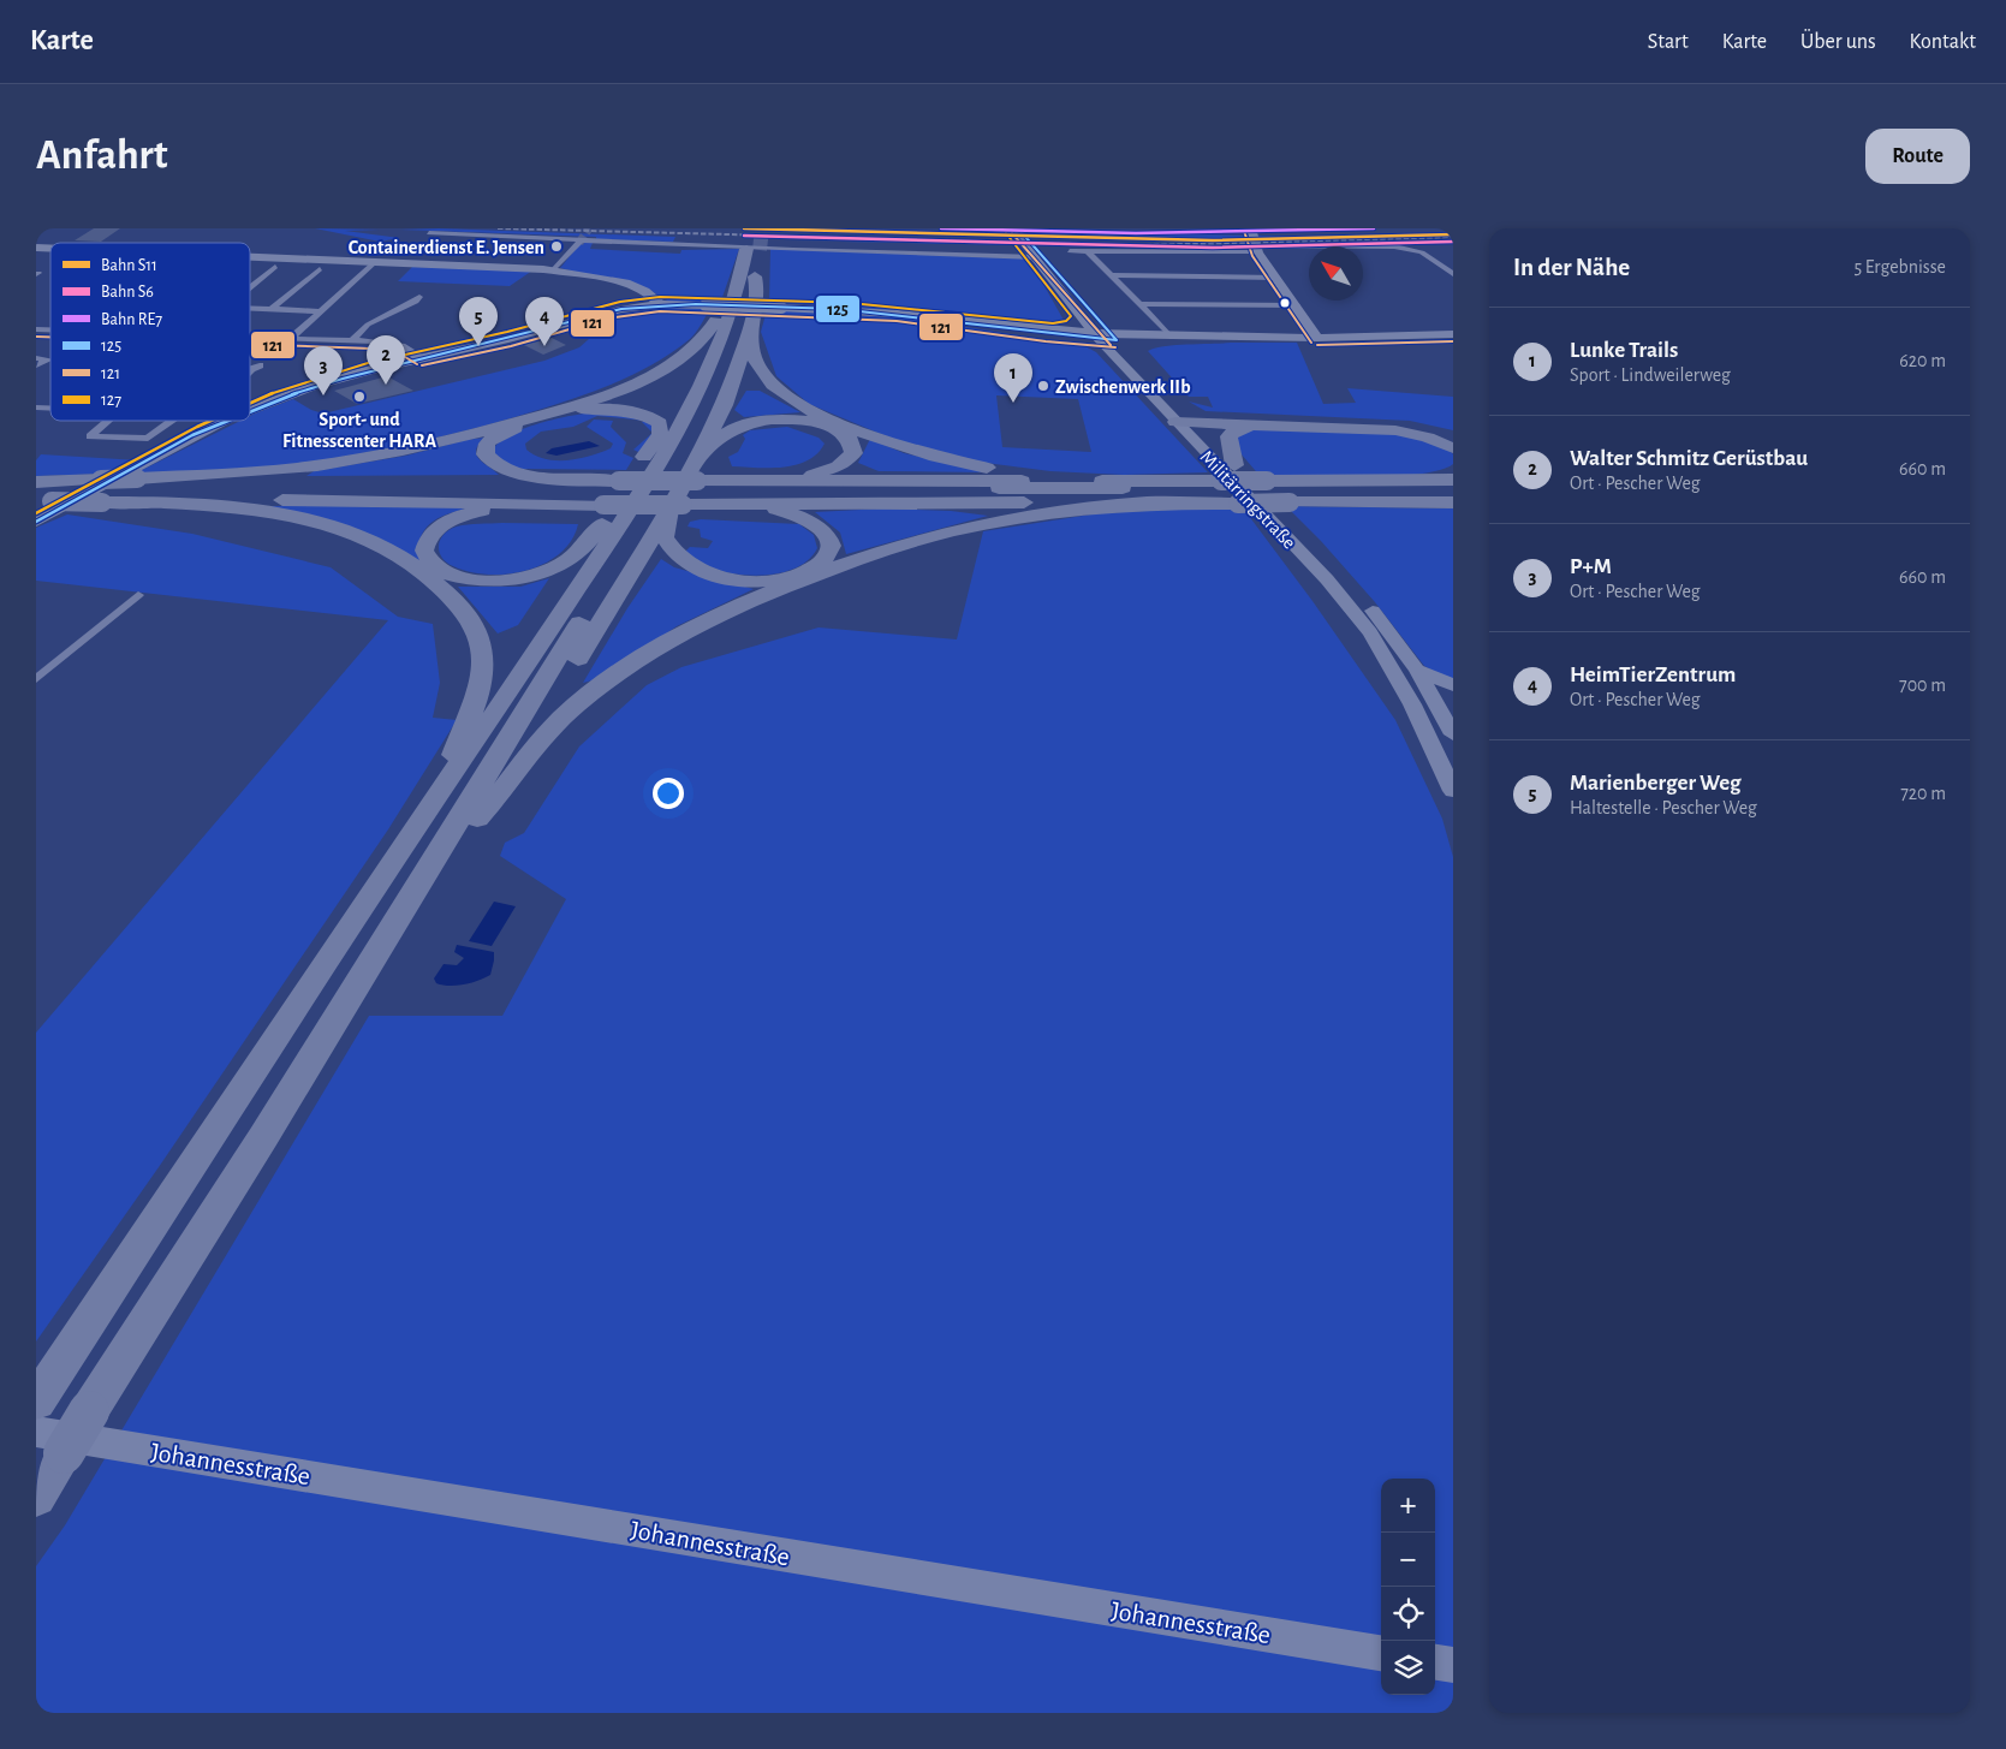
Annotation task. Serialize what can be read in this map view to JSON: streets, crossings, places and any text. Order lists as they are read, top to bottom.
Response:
{
  "streets": {
    "street": ["Militärringstraße", "Johannesstraße"]
  },
  "places": ["Containerdienst E. Jensen", "Zwischenwerk IIb", "Sport- und Fitnesscenter HARA"],
  "lines": [
    "rail line S11",
    "rail line RE7",
    "transit line 125",
    "transit line 121",
    "transit line 127",
    "rail line S6"
  ],
  "legend": [
    "Bahn S11",
    "Bahn S6",
    "Bahn RE7",
    "125",
    "121",
    "127"
  ],
  "north": "top left",
  "page": {
    "header": "Karte",
    "nav": [
      "Start",
      "Karte",
      "Über uns",
      "Kontakt"
    ],
    "buttons": "Route",
    "title": "Anfahrt",
    "heading": ["In der Nähe", "5 Ergebnisse"],
    "pins": [
      "4",
      "5",
      "2",
      "3",
      "1"
    ],
    "list": [
      {
        "mark": "1",
        "name": "Lunke Trails",
        "note": "Sport · Lindweilerweg",
        "value": "620 m"
      },
      {
        "mark": "2",
        "name": "Walter Schmitz Gerüstbau",
        "note": "Ort · Pescher Weg",
        "value": "660 m"
      },
      {
        "mark": "3",
        "name": "P+M",
        "note": "Ort · Pescher Weg",
        "value": "660 m"
      },
      {
        "mark": "4",
        "name": "HeimTierZentrum",
        "note": "Ort · Pescher Weg",
        "value": "700 m"
      },
      {
        "mark": "5",
        "name": "Marienberger Weg",
        "note": "Haltestelle · Pescher Weg",
        "value": "720 m"
      }
    ],
    "map_buttons": ["+", "−"]
  }
}
